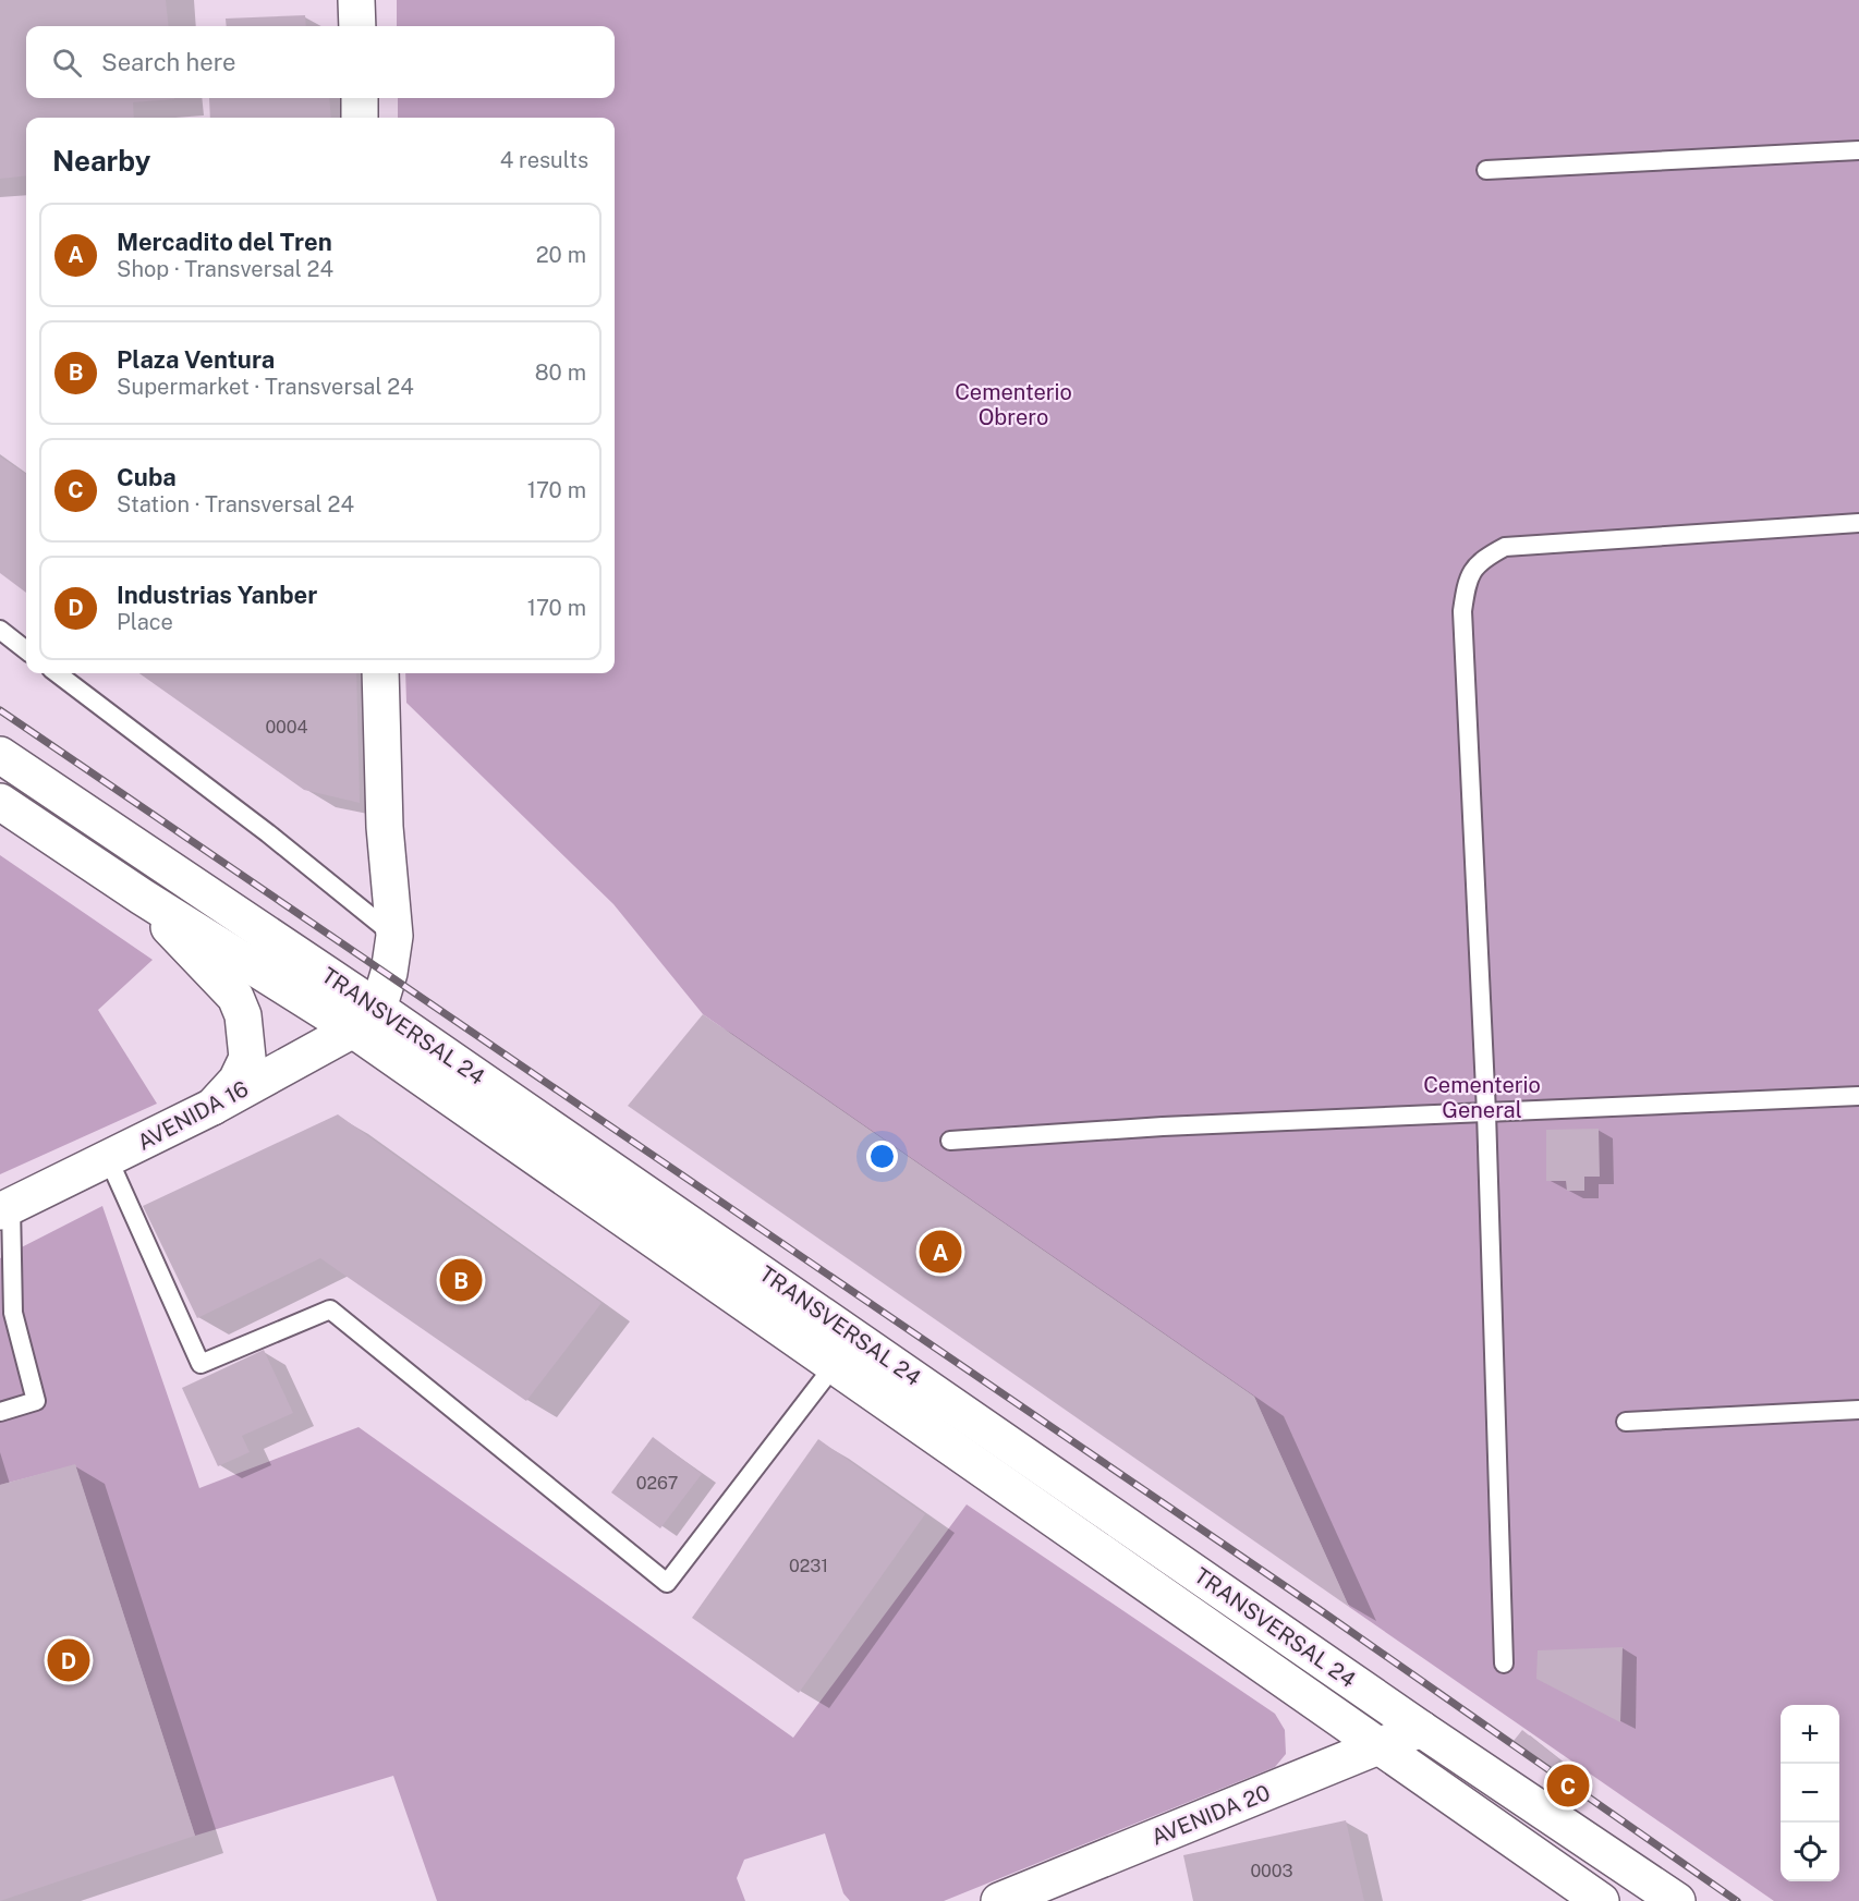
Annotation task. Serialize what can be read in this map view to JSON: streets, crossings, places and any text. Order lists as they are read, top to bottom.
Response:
{
  "streets": {
    "main road": ["TRANSVERSAL 24", "AVENIDA 16", "AVENIDA 20"]
  },
  "crossings": [
    ["TRANSVERSAL 24", "AVENIDA 16"],
    ["TRANSVERSAL 24", "AVENIDA 20"]
  ],
  "parks": ["Cementerio Obrero", "Cementerio General"],
  "house_numbers": [
    "0004",
    "0267",
    "0231",
    "0003"
  ],
  "page": {
    "search": "Search here",
    "heading": ["Nearby", "4 results"],
    "list": [
      {
        "mark": "A",
        "name": "Mercadito del Tren",
        "note": "Shop · Transversal 24",
        "value": "20 m"
      },
      {
        "mark": "B",
        "name": "Plaza Ventura",
        "note": "Supermarket · Transversal 24",
        "value": "80 m"
      },
      {
        "mark": "C",
        "name": "Cuba",
        "note": "Station · Transversal 24",
        "value": "170 m"
      },
      {
        "mark": "D",
        "name": "Industrias Yanber",
        "note": "Place",
        "value": "170 m"
      }
    ],
    "pins": [
      "A",
      "B",
      "D",
      "C"
    ],
    "map_buttons": ["+", "−"]
  }
}
